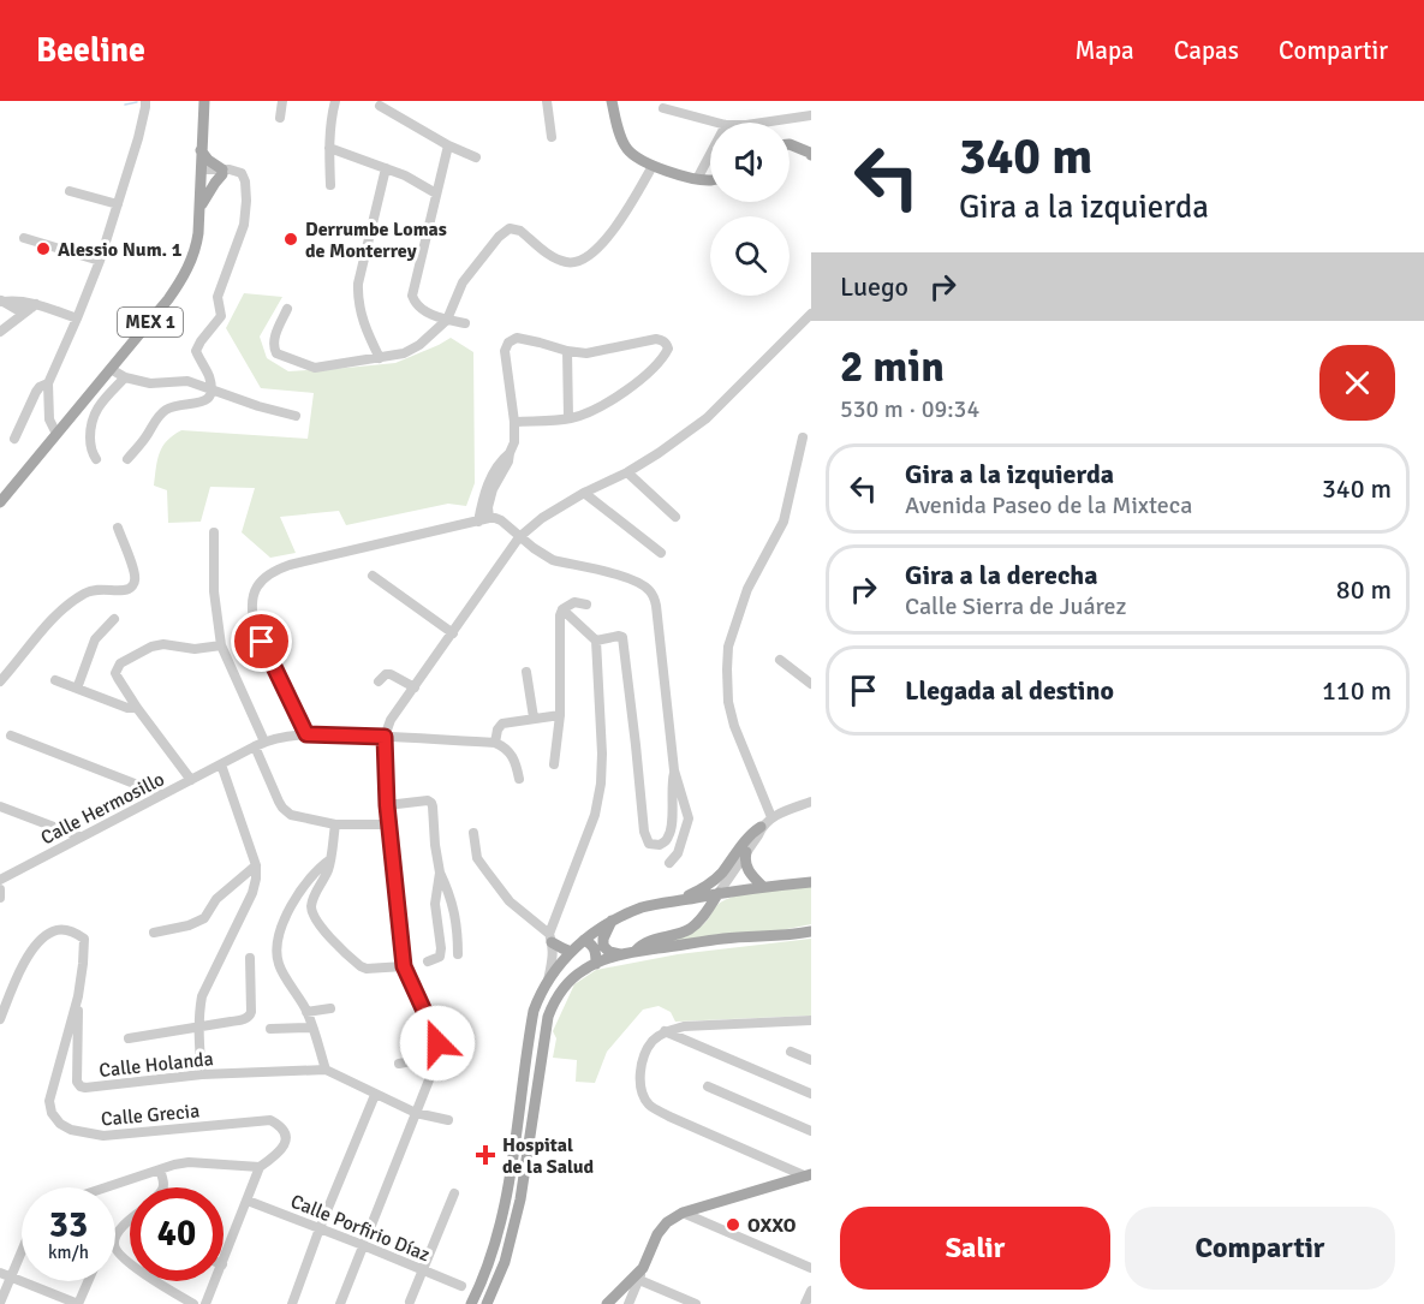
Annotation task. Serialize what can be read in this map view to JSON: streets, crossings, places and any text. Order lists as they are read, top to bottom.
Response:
{
  "streets": {
    "main road": ["MEX 1"],
    "street": [
      "Calle Hermosillo",
      "Calle Holanda",
      "Calle Grecia",
      "Calle Porfirio Díaz"
    ]
  },
  "crossings": [
    ["Calle Holanda", "Calle Grecia"]
  ],
  "places": {
    "other": ["Derrumbe Lomas de Monterrey", "Alessio Num. 1", "OXXO"],
    "health": ["Hospital de la Salud"]
  },
  "page": {
    "header": "Beeline",
    "nav": ["Mapa", "Capas", "Compartir"],
    "turn": ["340 m", "Gira a la izquierda"],
    "then": "Luego",
    "heading": ["2 min", "530 m · 09:34"],
    "list": [
      {
        "name": "Gira a la izquierda",
        "note": "Avenida Paseo de la Mixteca",
        "value": "340 m"
      },
      {
        "name": "Gira a la derecha",
        "note": "Calle Sierra de Juárez",
        "value": "80 m"
      },
      {
        "name": "Llegada al destino",
        "value": "110 m"
      }
    ],
    "speed": "33 km/h",
    "limit": "40",
    "buttons": ["Salir", "Compartir"]
  }
}
